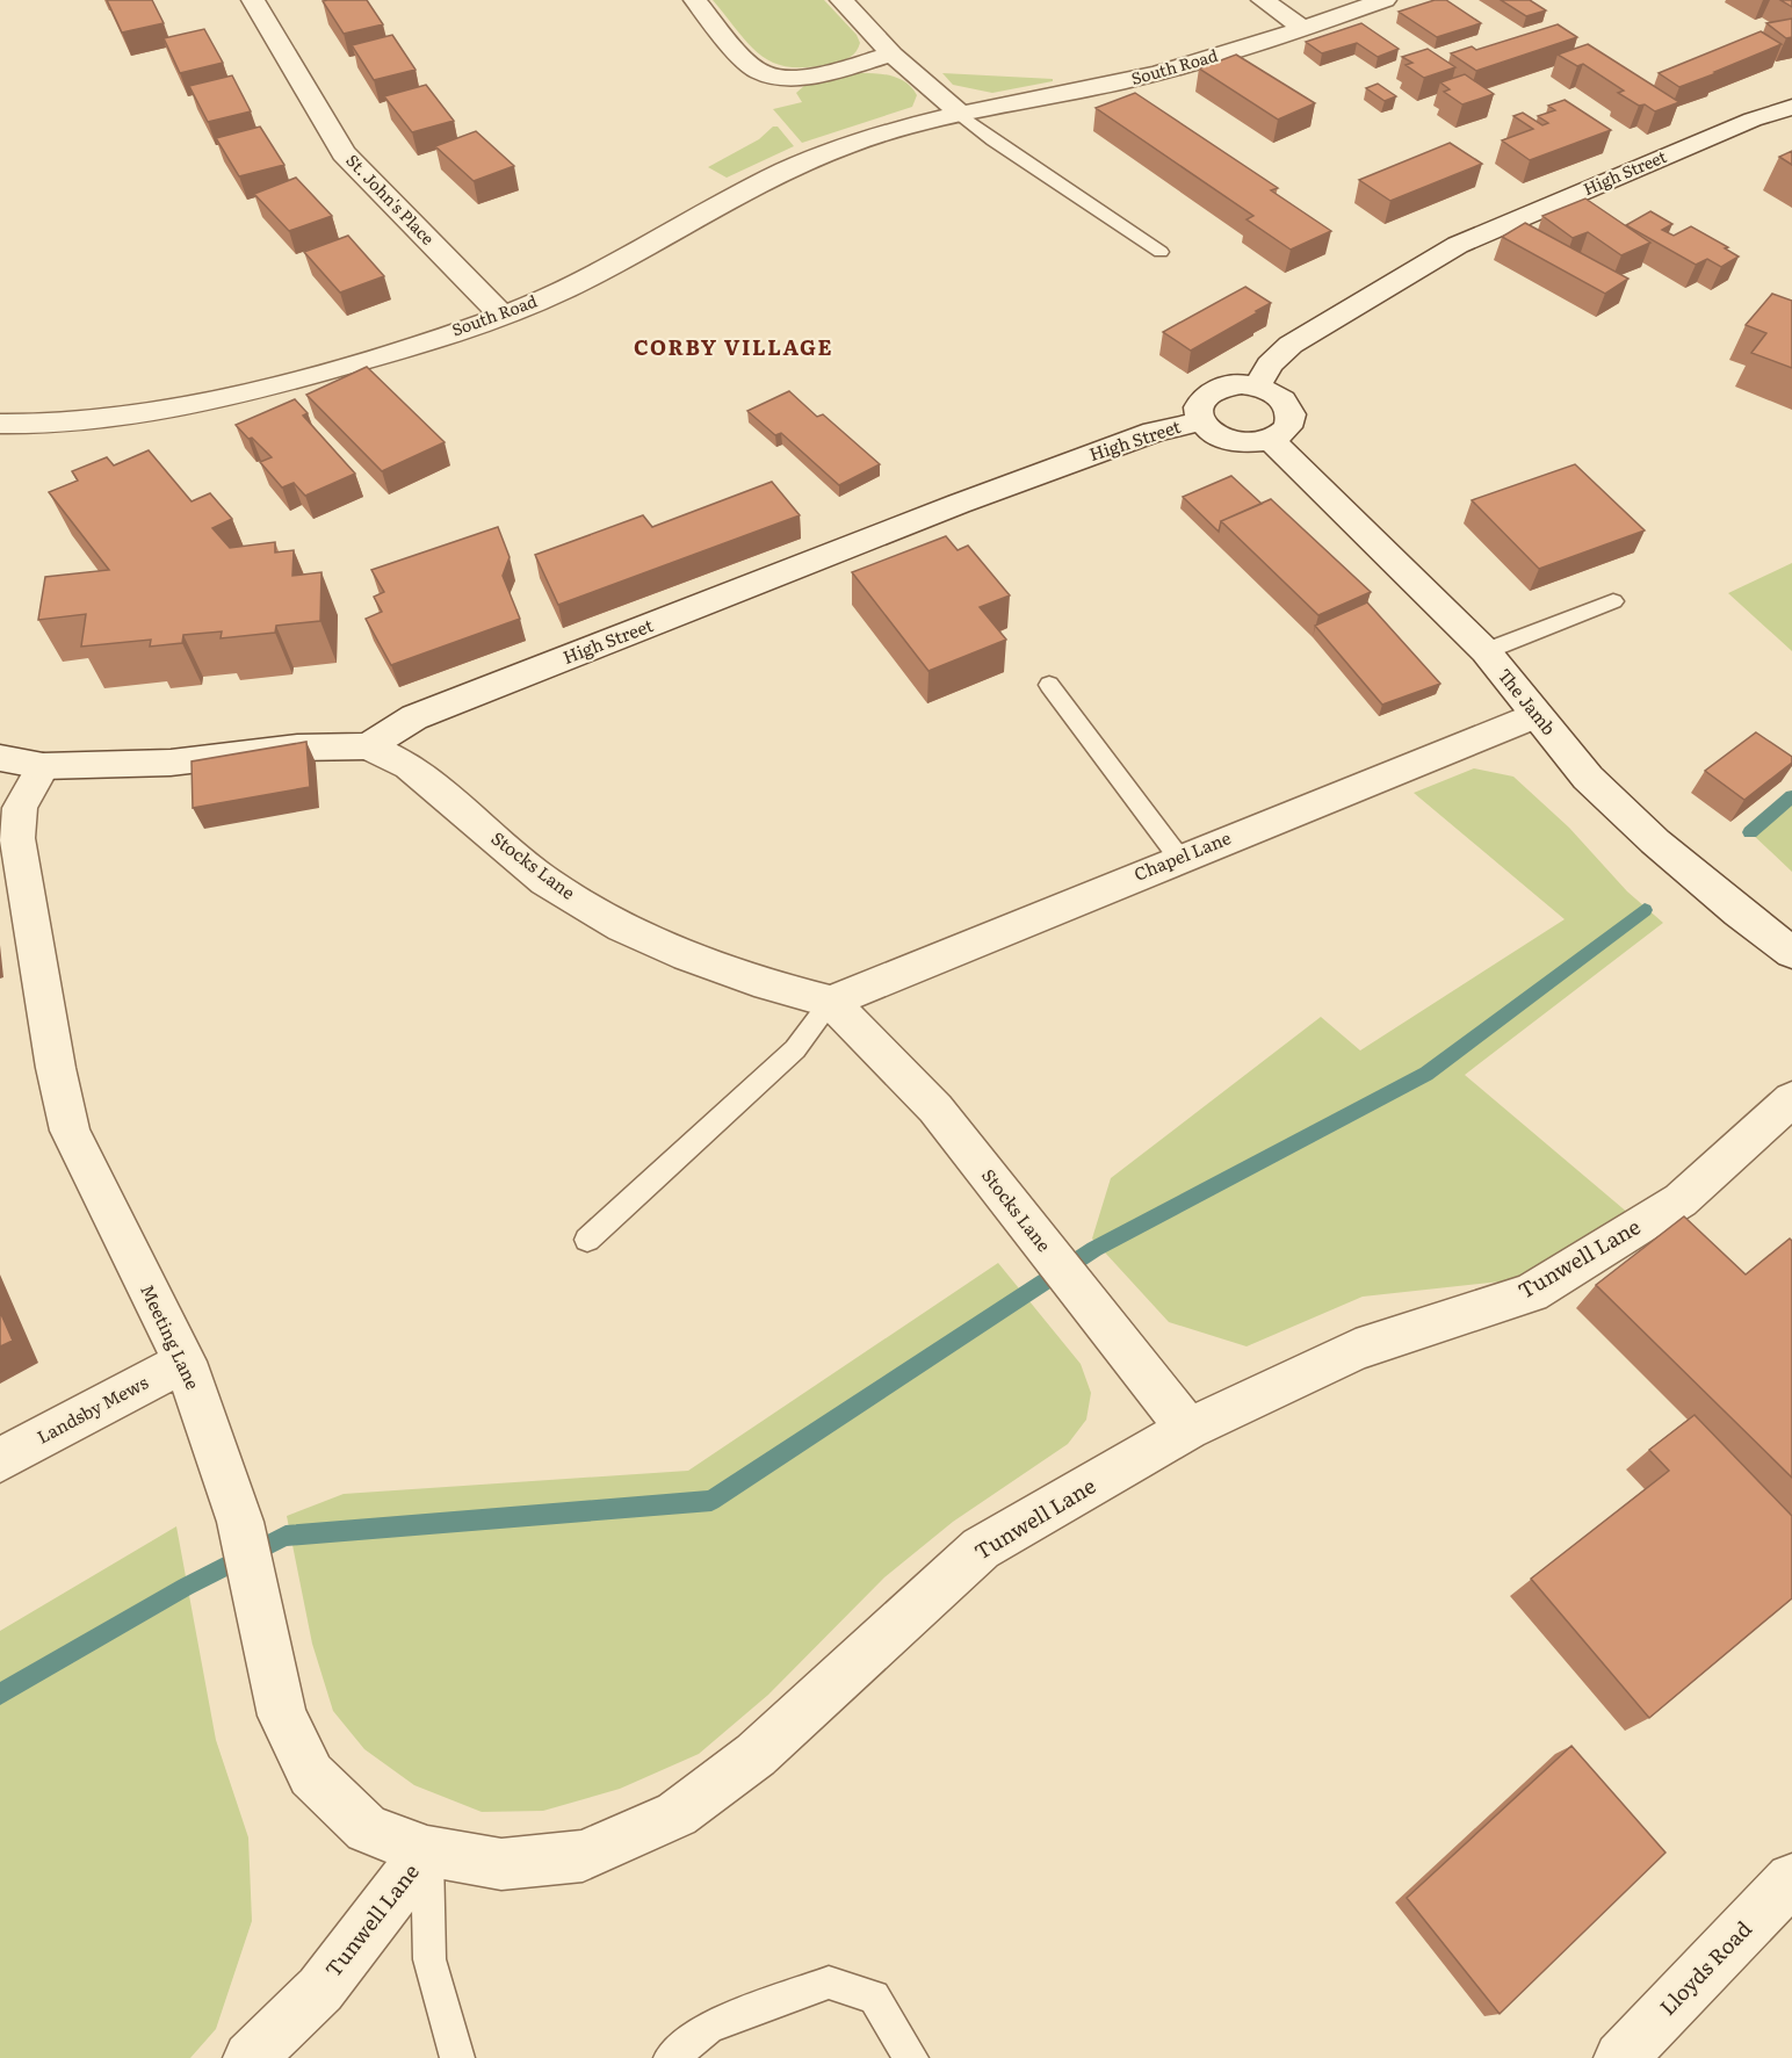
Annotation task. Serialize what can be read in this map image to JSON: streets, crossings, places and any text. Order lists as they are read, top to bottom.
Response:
{
  "streets": {
    "street": [
      "South Road",
      "High Street",
      "St. John's Place",
      "The Jamb",
      "Chapel Lane",
      "Stocks Lane",
      "Tunwell Lane",
      "Meeting Lane",
      "Landsby Mews",
      "Lloyds Road"
    ]
  },
  "crossings": [
    ["South Road", "St. John's Place"],
    ["High Street", "The Jamb"],
    ["High Street", "Stocks Lane"],
    ["The Jamb", "Chapel Lane"],
    ["Chapel Lane", "Stocks Lane"],
    ["Stocks Lane", "Tunwell Lane"],
    ["Tunwell Lane", "Meeting Lane"],
    ["Meeting Lane", "Landsby Mews"]
  ],
  "districts": ["CORBY VILLAGE"]
}
